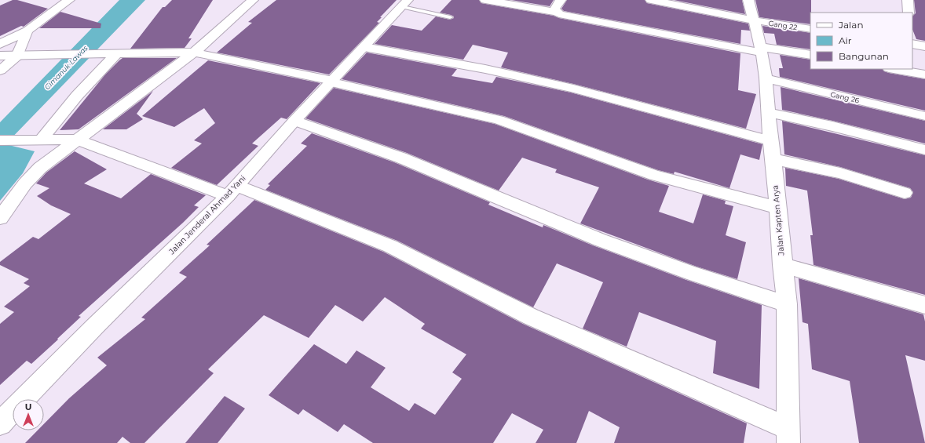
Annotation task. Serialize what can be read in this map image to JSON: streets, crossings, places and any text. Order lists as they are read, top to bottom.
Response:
{
  "streets": {
    "street": [
      "Gang 22",
      "Gang 26",
      "Jalan Jenderal Ahmad Yani",
      "Jalan Kapten Arya"
    ]
  },
  "crossings": [
    ["Gang 22", "Jalan Kapten Arya"],
    ["Gang 26", "Jalan Kapten Arya"]
  ],
  "water": ["Cimanuk Lawas"],
  "legend": ["Jalan", "Air", "Bangunan"],
  "north": "top"
}
